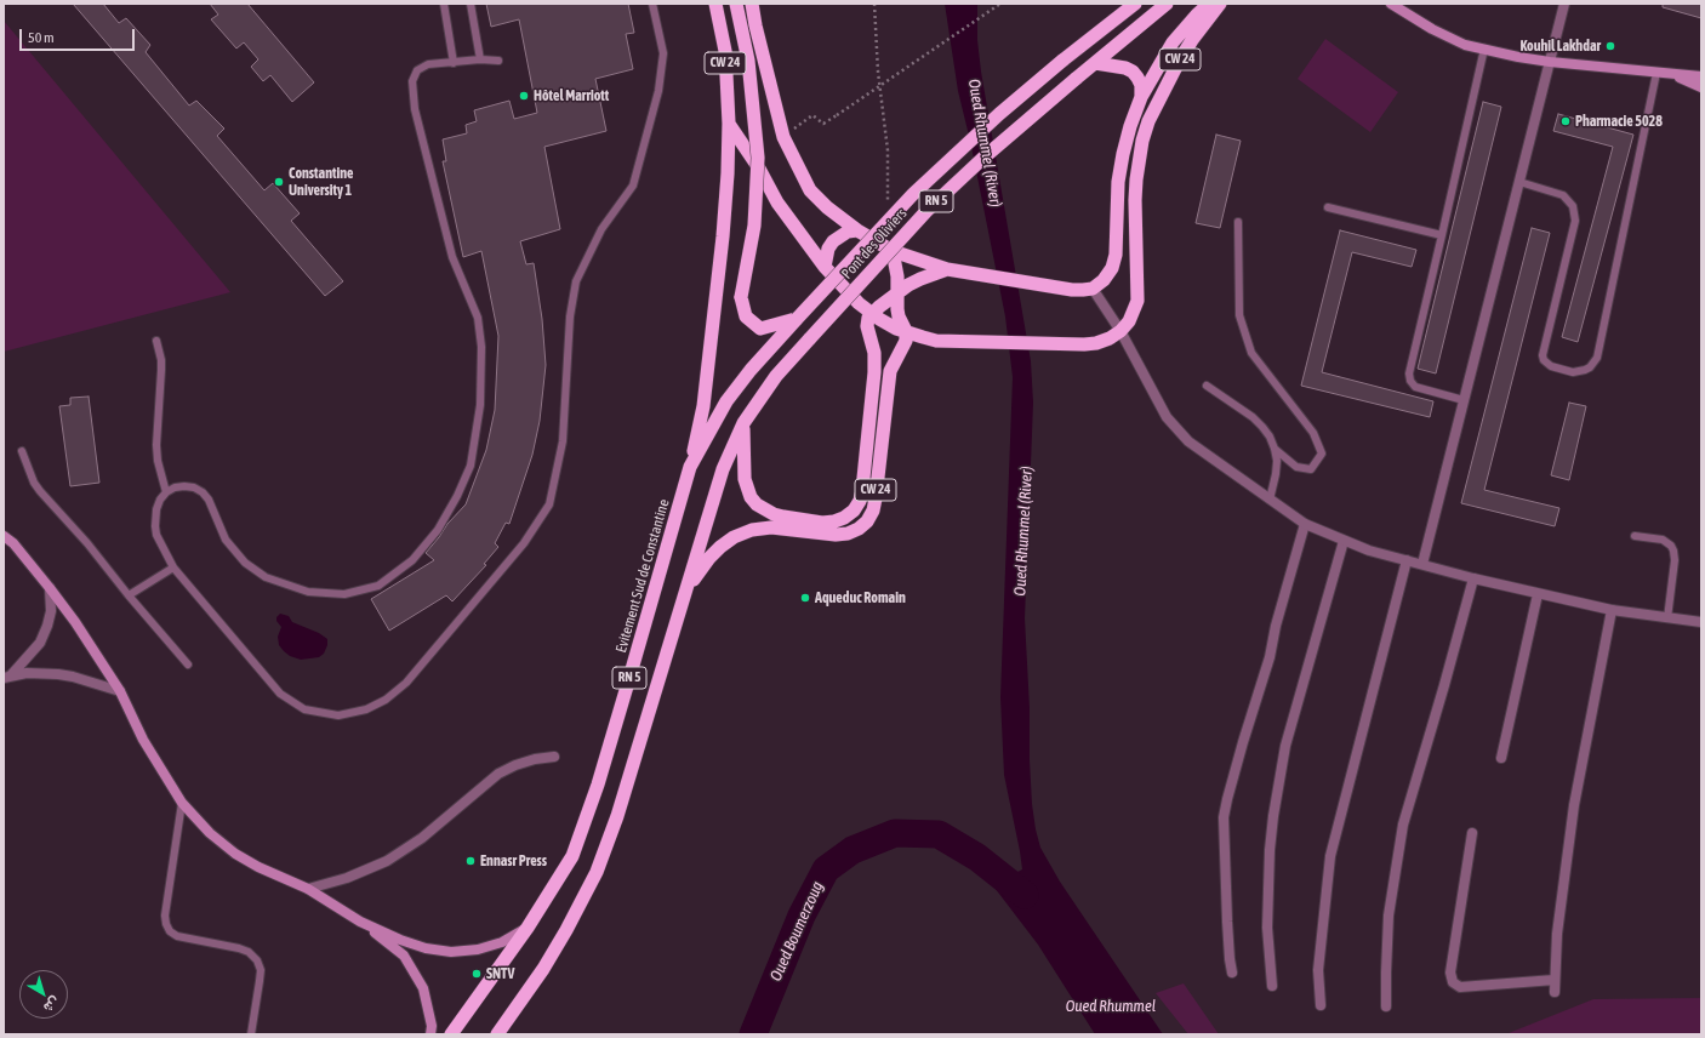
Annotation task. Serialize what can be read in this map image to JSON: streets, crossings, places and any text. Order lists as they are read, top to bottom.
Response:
{
  "streets": {
    "highway": [
      "CW 24",
      "RN 5",
      "Pont des Oliviers",
      "Evitement Sud de Constantine"
    ]
  },
  "crossings": [
    ["CW 24", "RN 5"],
    ["CW 24", "Pont des Oliviers"],
    ["CW 24", "Evitement Sud de Constantine"],
    ["RN 5", "Pont des Oliviers"],
    ["Pont des Oliviers", "Evitement Sud de Constantine"]
  ],
  "water": ["Oued Rhummel (River)", "Oued Boumerzoug", "Oued Rhummel"],
  "places": [
    "Kouhil Lakhdar",
    "Hôtel Marriott",
    "Pharmacie 5028",
    "Constantine University 1",
    "Aqueduc Romain",
    "Ennasr Press",
    "SNTV"
  ],
  "scale_bar": "50 m",
  "north": "bottom right"
}
